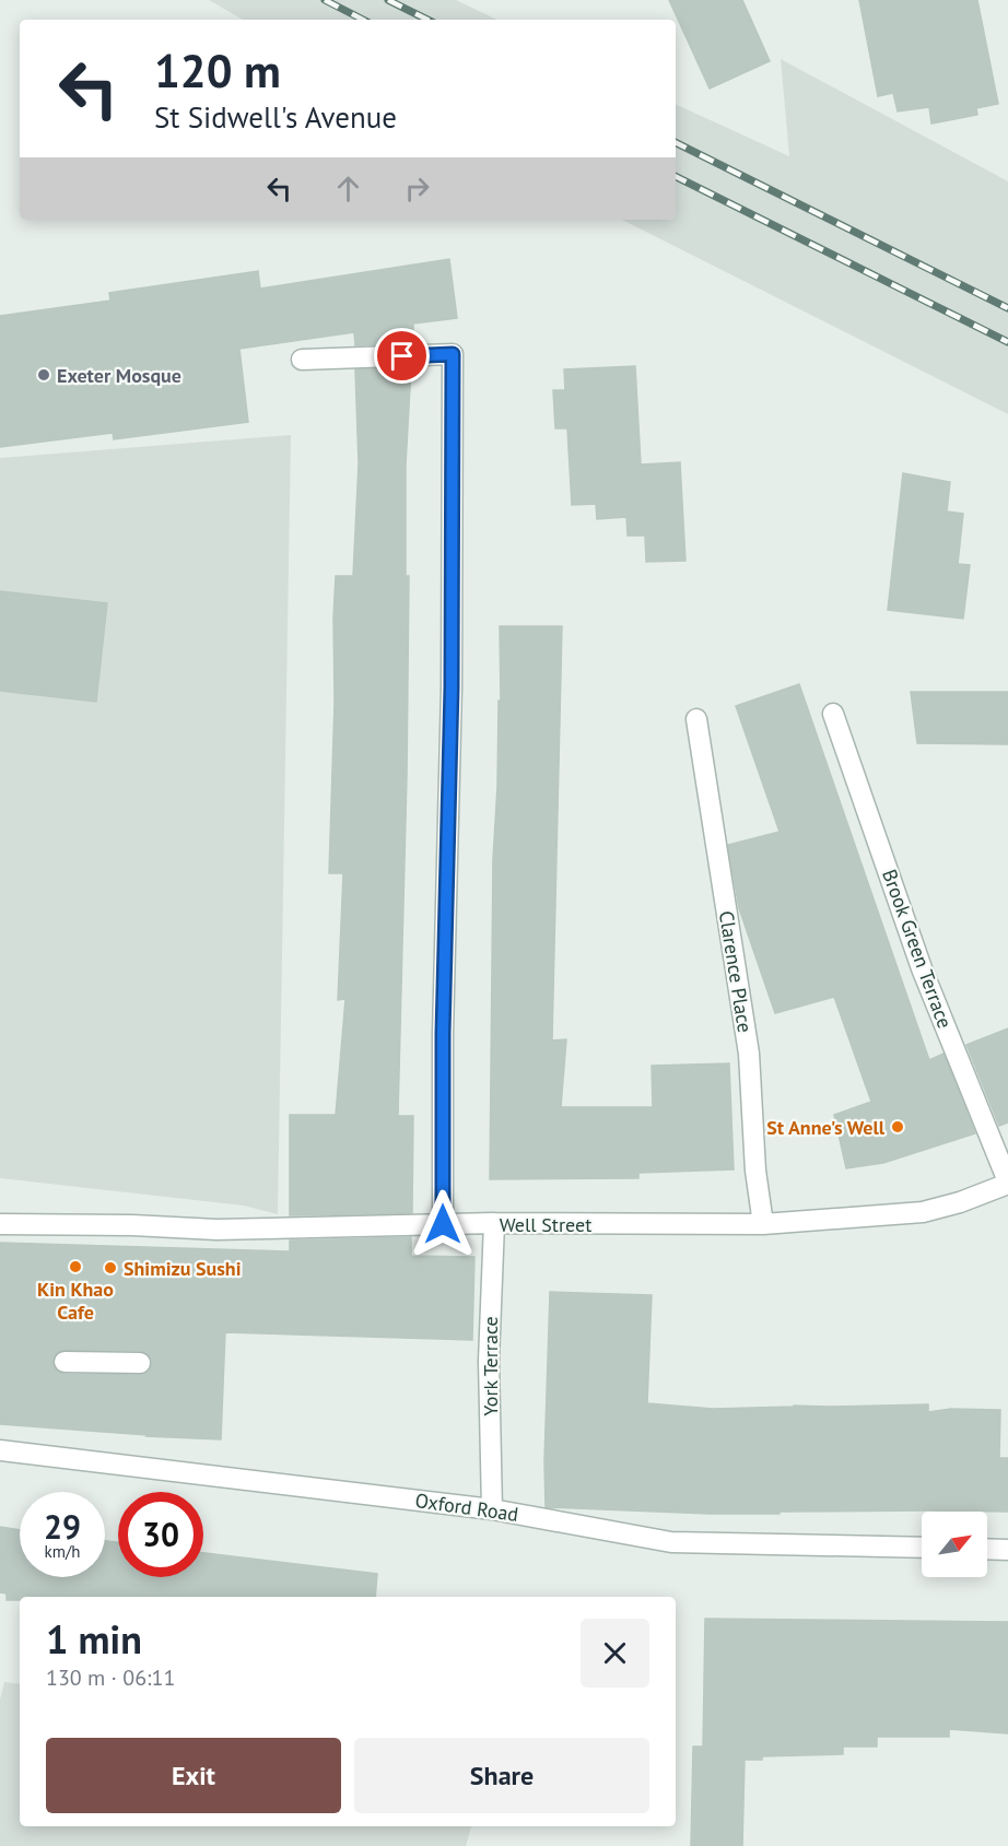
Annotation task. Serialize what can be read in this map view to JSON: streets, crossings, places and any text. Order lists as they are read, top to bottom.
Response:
{
  "streets": {
    "street": [
      "Brook Green Terrace",
      "Clarence Place",
      "Well Street",
      "York Terrace",
      "Oxford Road"
    ]
  },
  "crossings": [
    ["Brook Green Terrace", "Well Street"],
    ["Clarence Place", "Well Street"],
    ["Well Street", "York Terrace"],
    ["York Terrace", "Oxford Road"]
  ],
  "places": [
    "Exeter Mosque",
    "St Anne's Well",
    "Kin Khao Cafe",
    "Shimizu Sushi"
  ],
  "north": "top right",
  "page": {
    "turn": ["120 m", "St Sidwell's Avenue"],
    "speed": "29 km/h",
    "limit": "30",
    "heading": ["1 min", "130 m · 06:11"],
    "buttons": ["Exit", "Share"]
  }
}
